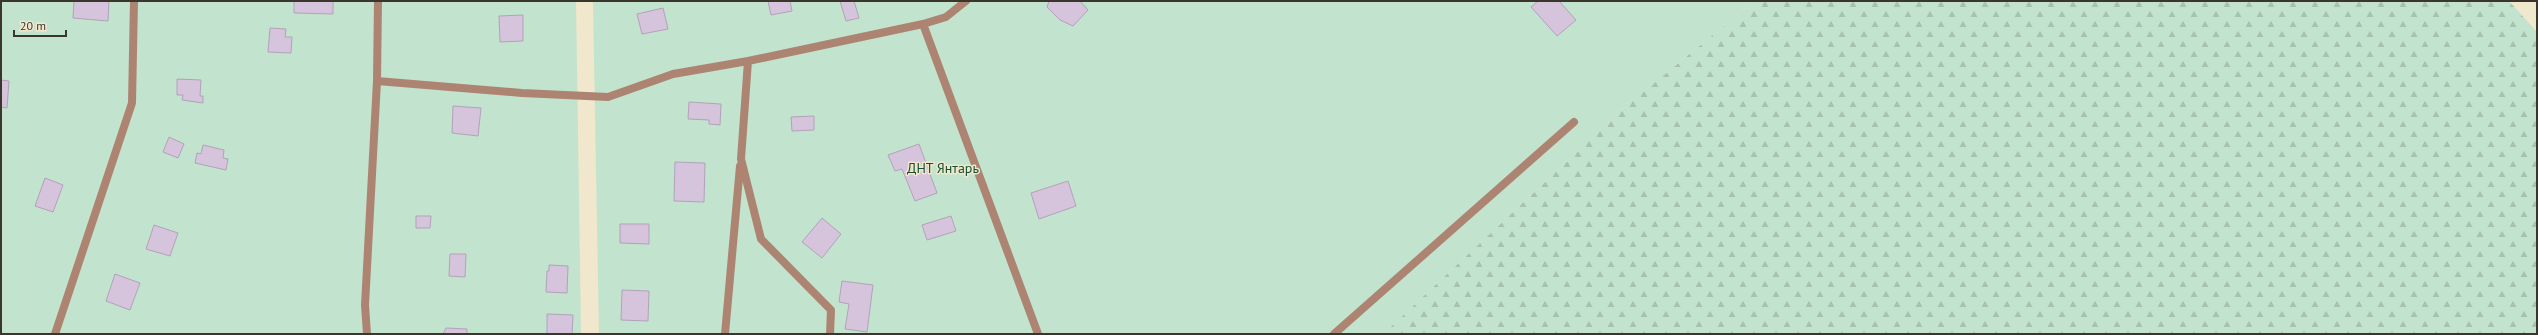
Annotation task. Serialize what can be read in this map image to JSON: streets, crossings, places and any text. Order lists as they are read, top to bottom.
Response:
{
  "parks": ["ДНТ Янтарь"],
  "scale_bar": "20 m"
}
